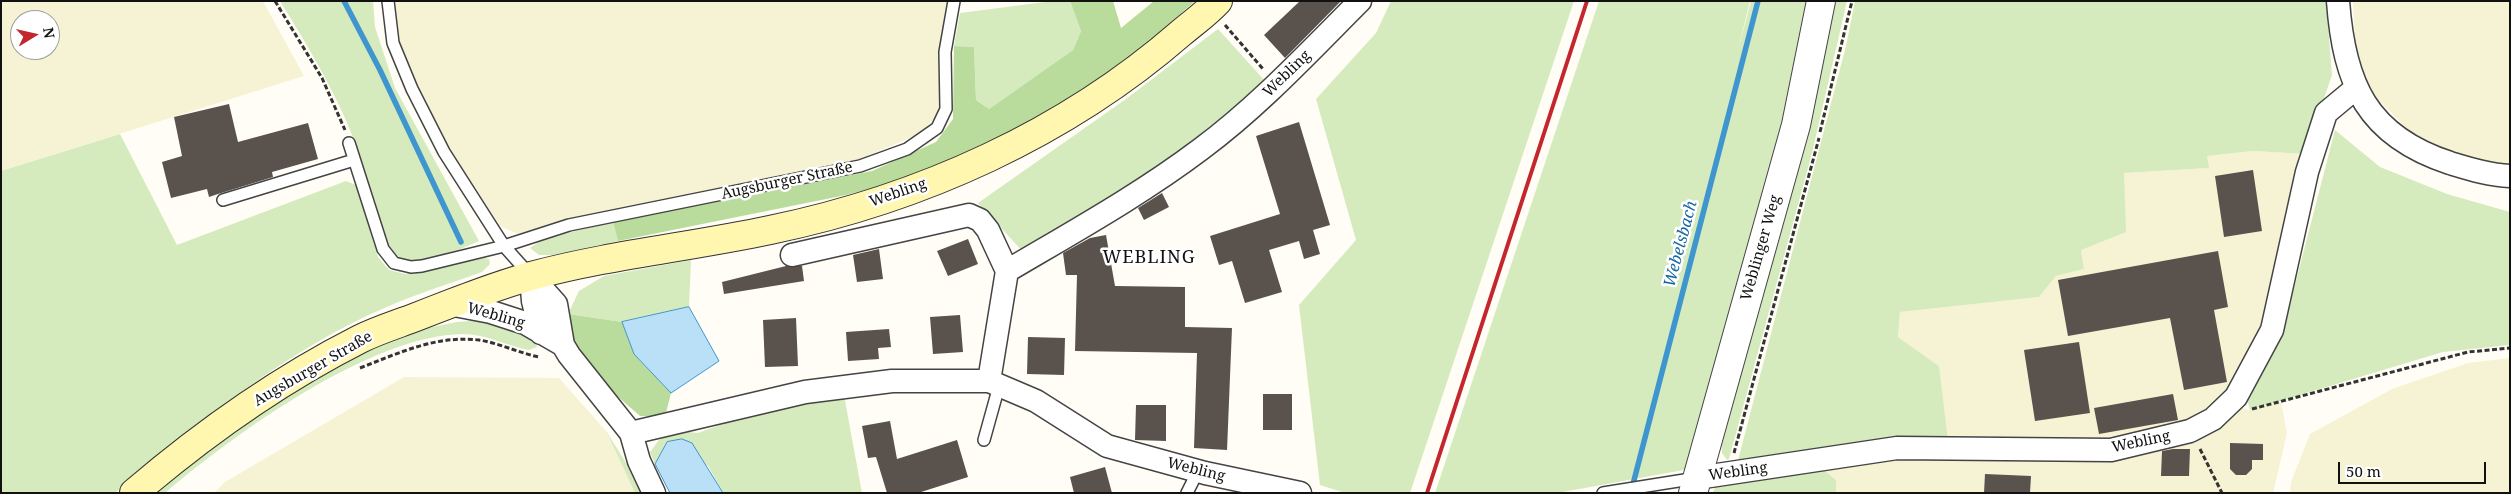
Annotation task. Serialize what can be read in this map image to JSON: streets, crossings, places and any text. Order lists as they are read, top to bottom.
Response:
{
  "streets": {
    "main road": ["Webling", "Augsburger Straße"],
    "street": ["Weblinger Weg"]
  },
  "crossings": [
    ["Webling", "Augsburger Straße"],
    ["Webling", "Weblinger Weg"]
  ],
  "districts": ["WEBLING"],
  "water": ["Webelsbach"],
  "scale_bar": "50 m",
  "north": "right"
}
